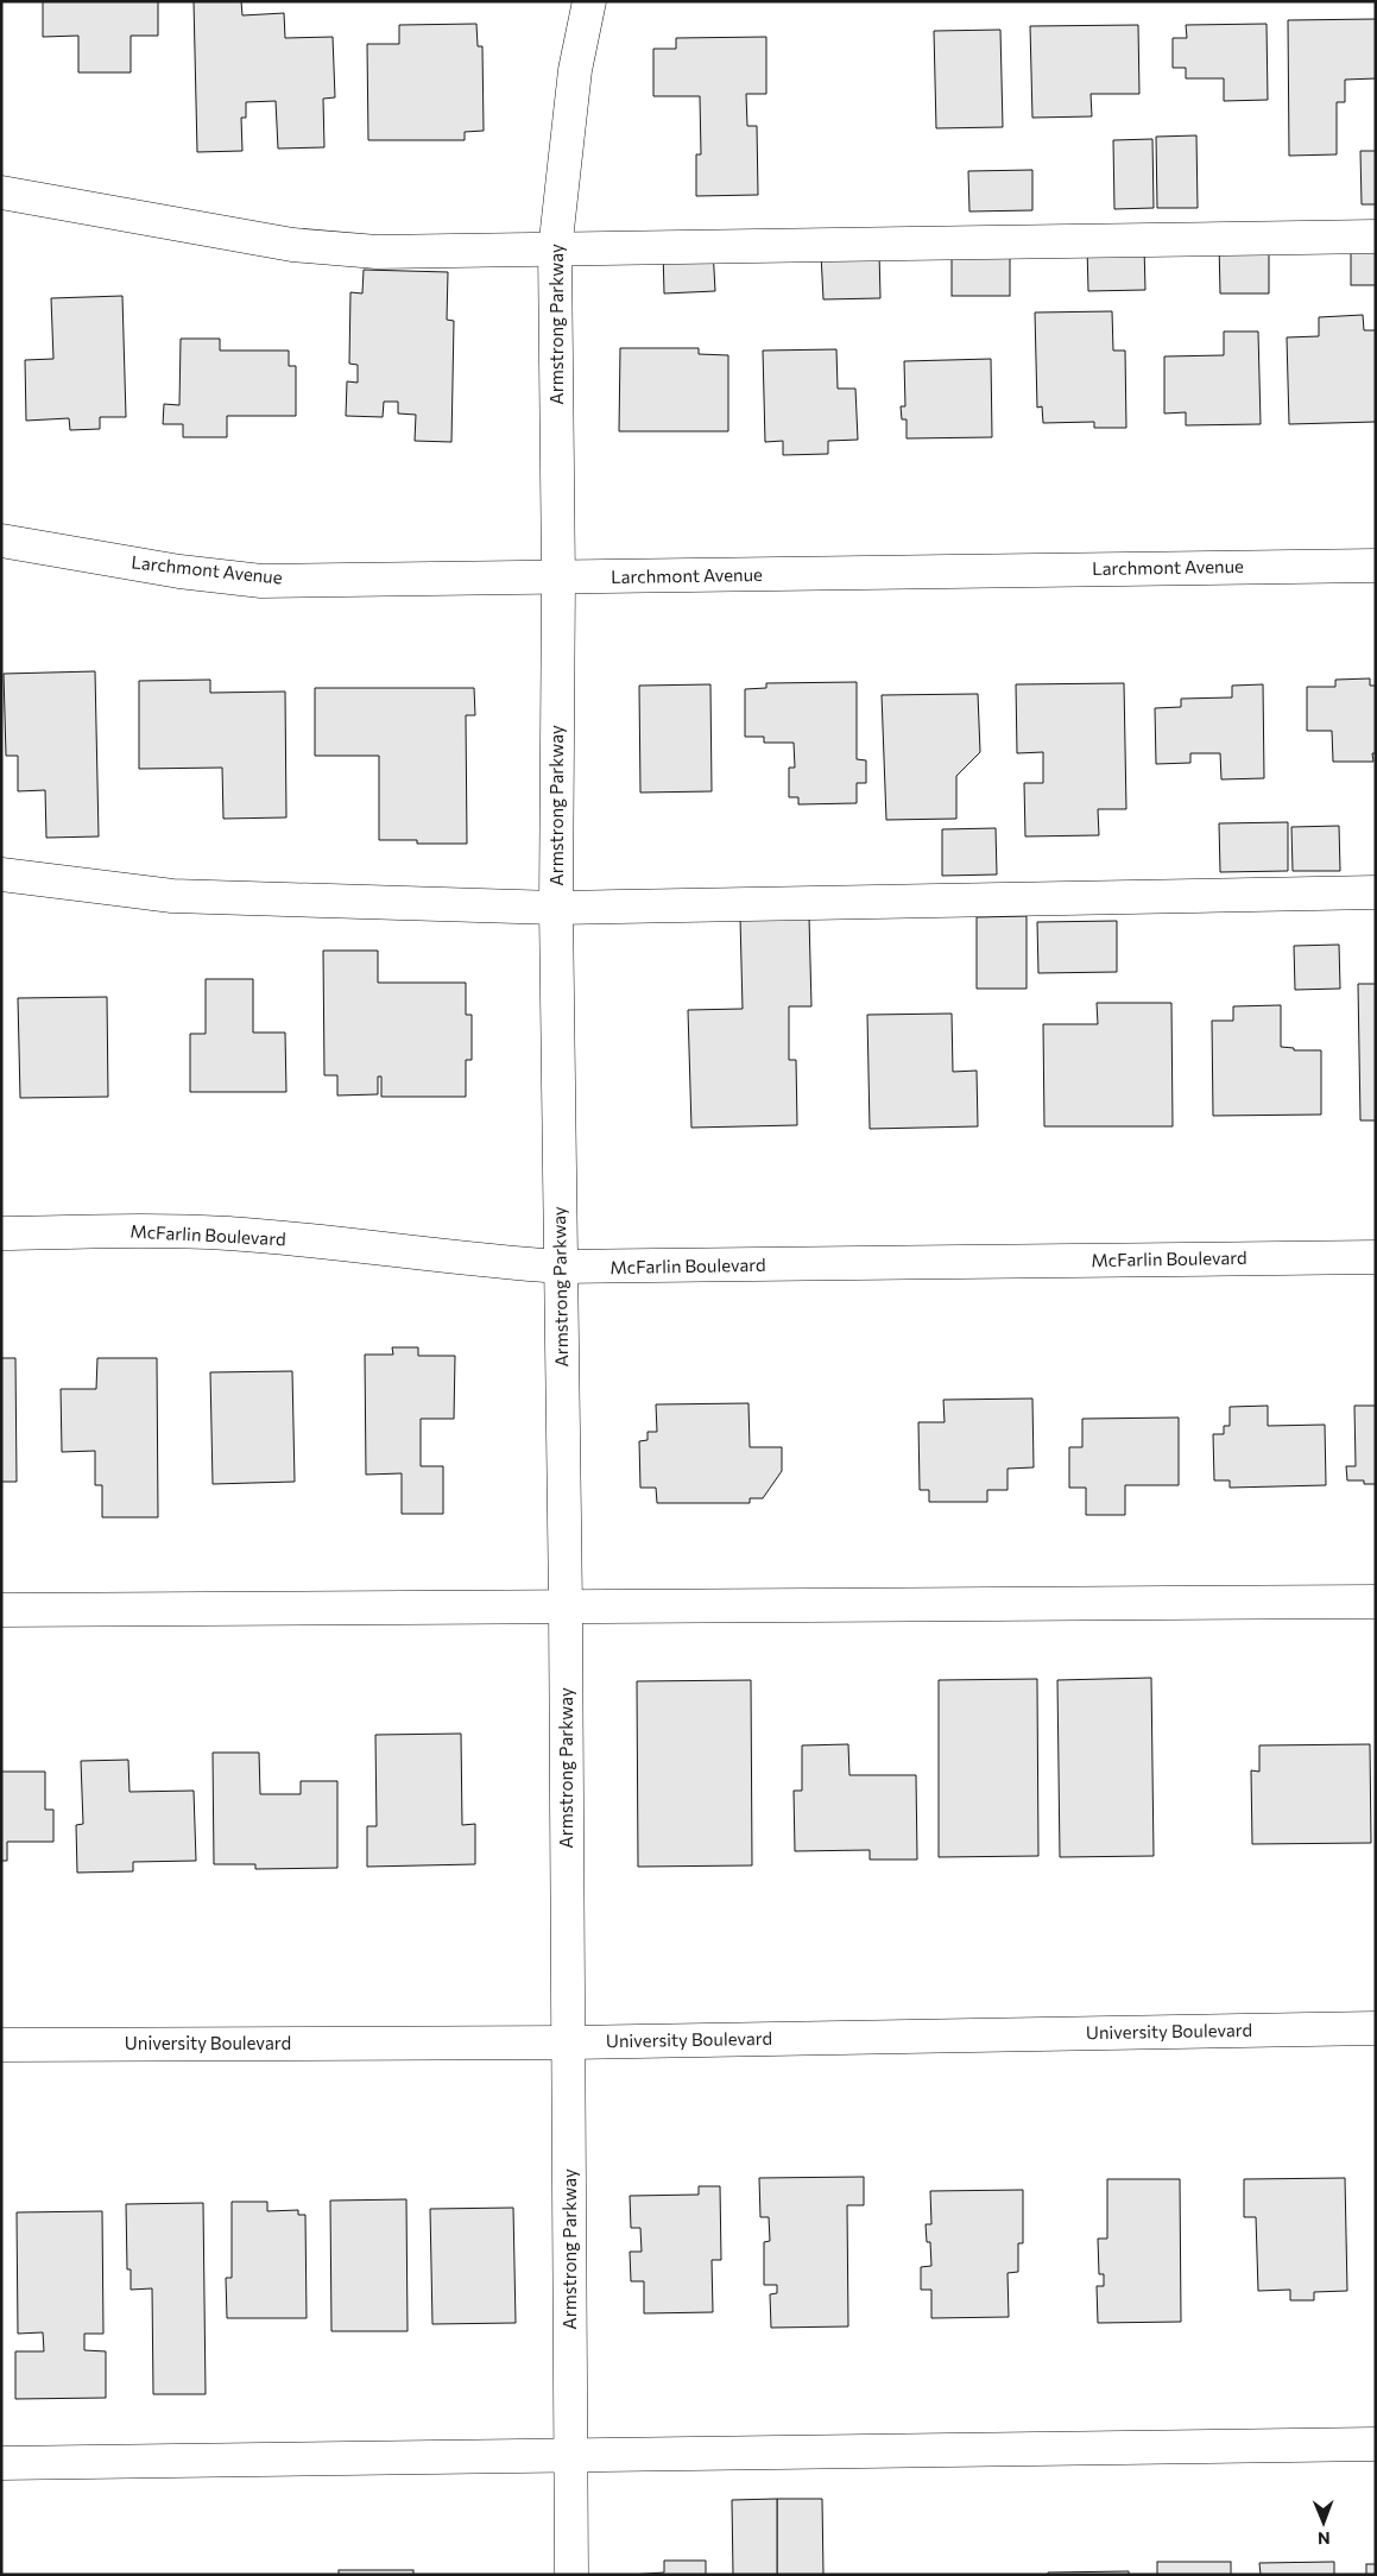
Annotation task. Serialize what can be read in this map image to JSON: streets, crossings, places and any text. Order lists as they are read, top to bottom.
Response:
{
  "streets": {
    "street": [
      "Armstrong Parkway",
      "Larchmont Avenue",
      "McFarlin Boulevard",
      "University Boulevard"
    ]
  },
  "crossings": [
    ["Armstrong Parkway", "Larchmont Avenue"],
    ["Armstrong Parkway", "McFarlin Boulevard"],
    ["Armstrong Parkway", "University Boulevard"]
  ],
  "north": "bottom"
}
